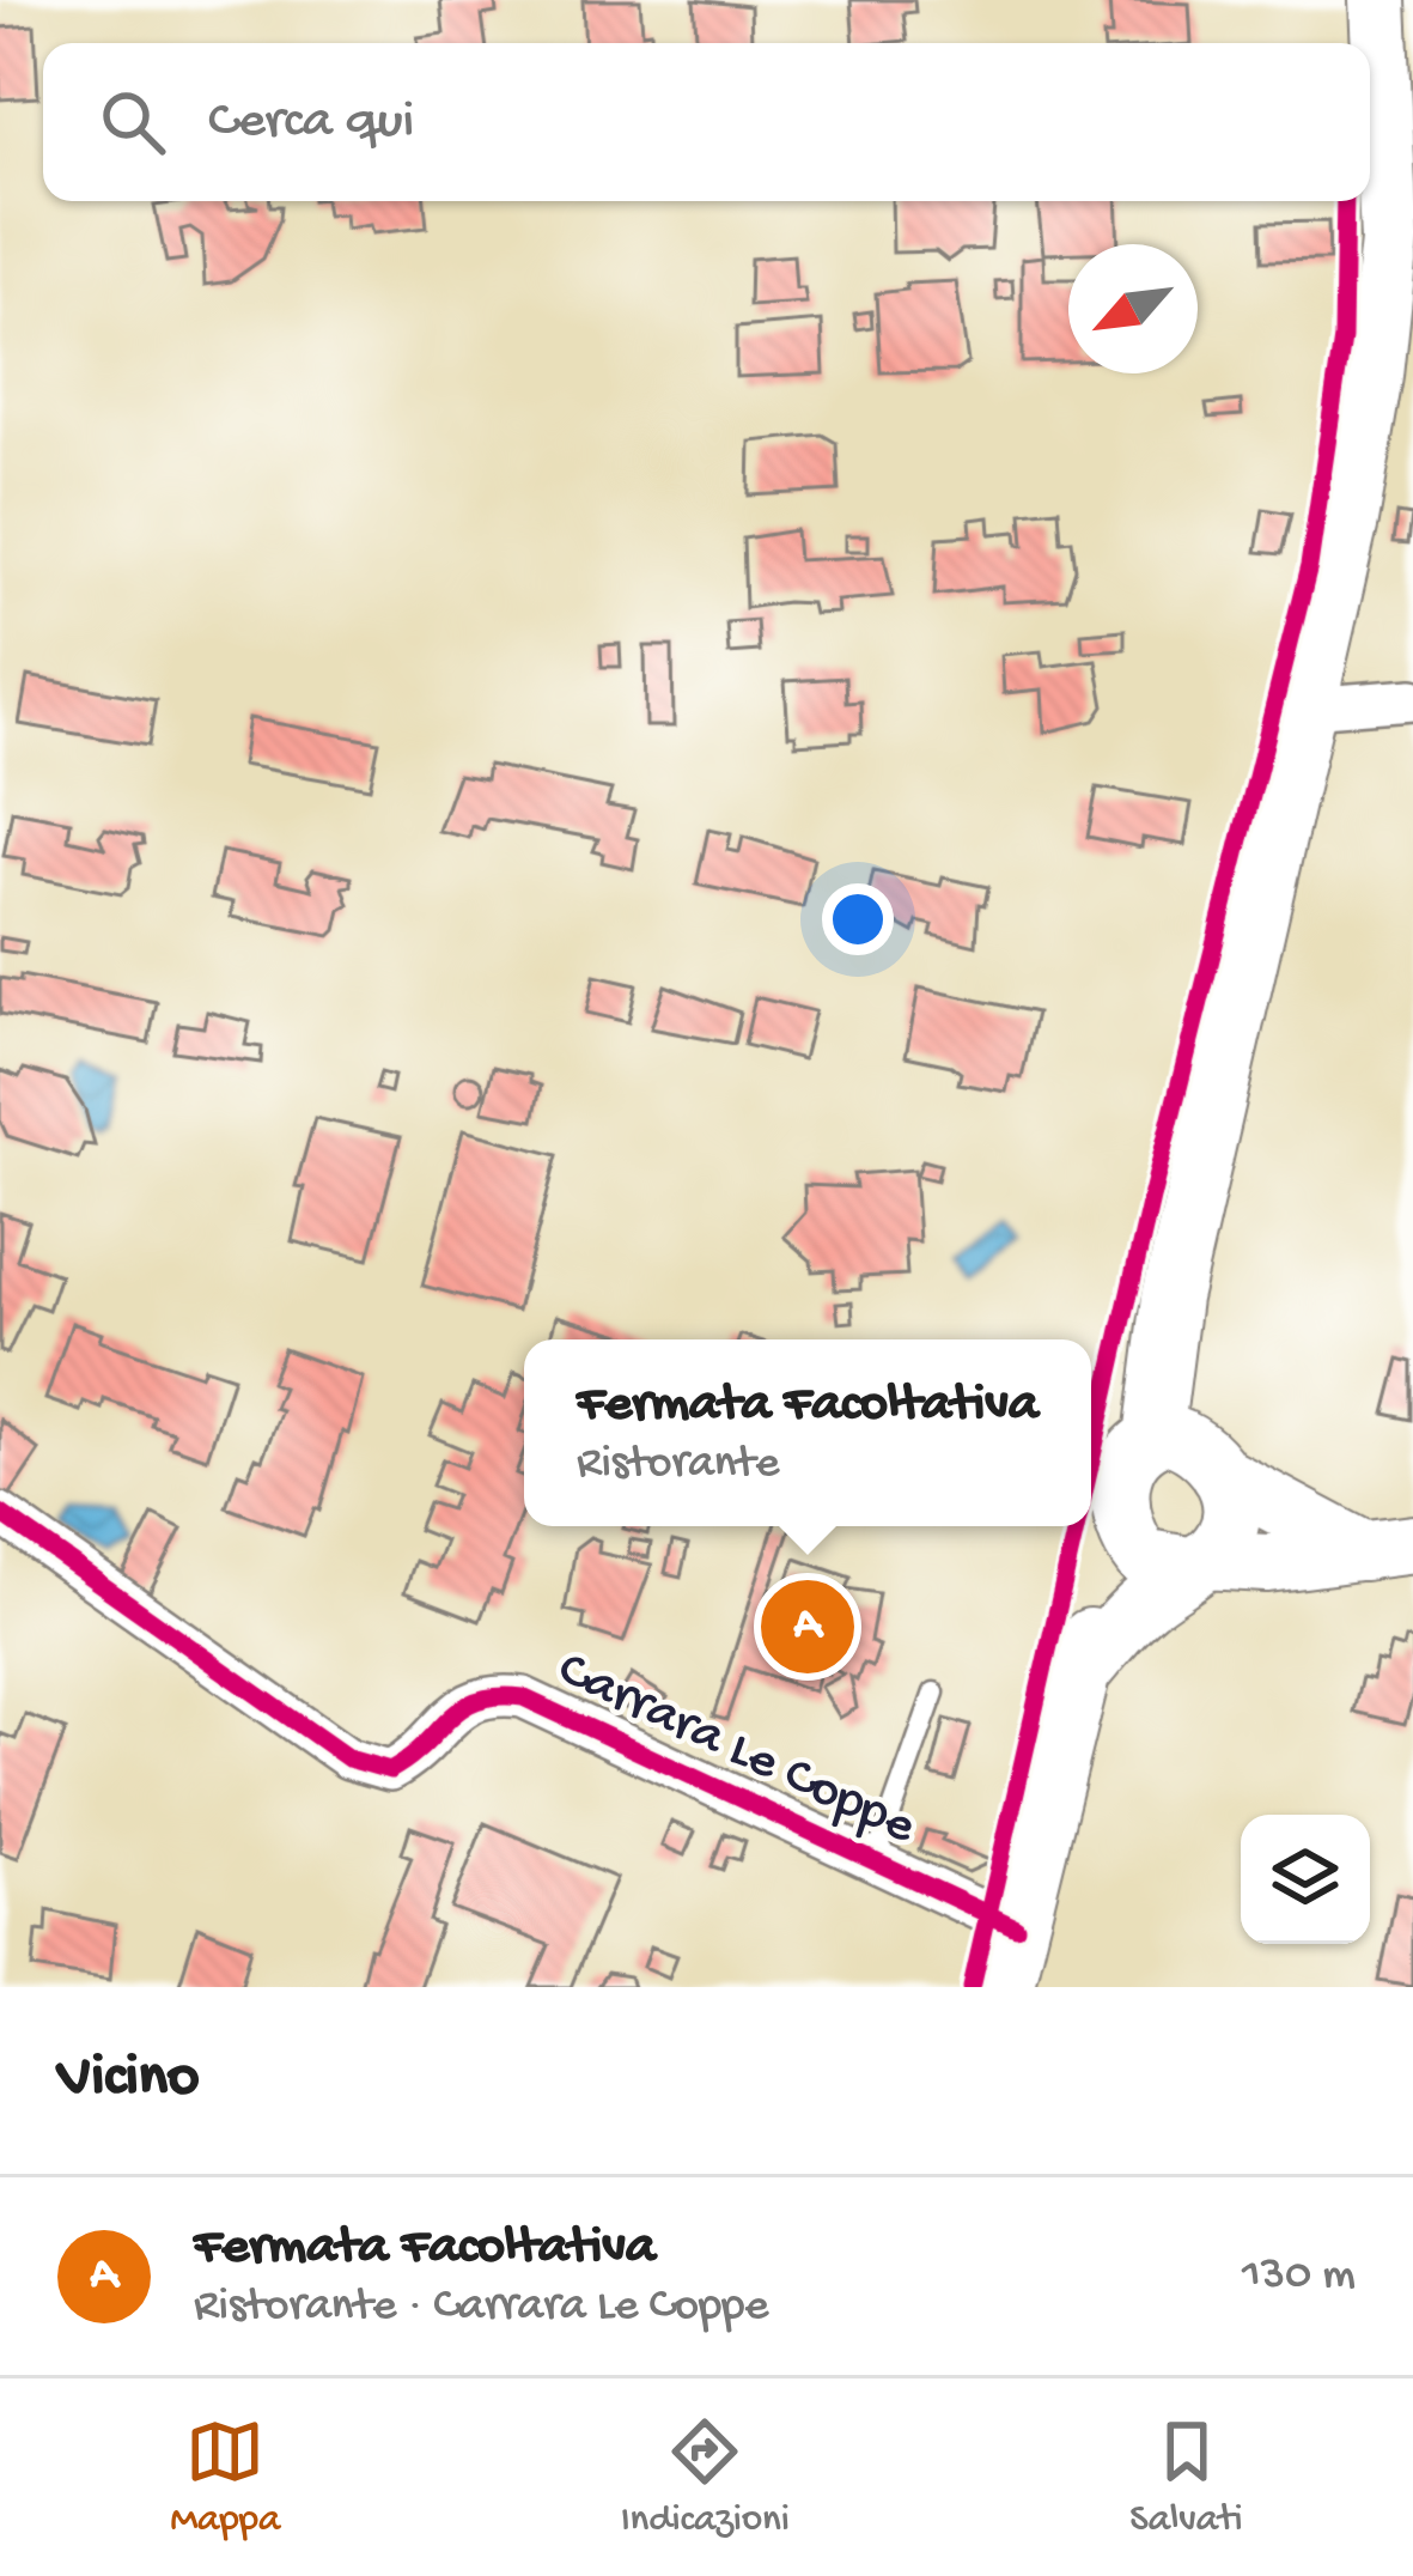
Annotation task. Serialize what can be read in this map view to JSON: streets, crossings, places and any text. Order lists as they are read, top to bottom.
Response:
{
  "streets": {
    "street": ["Carrara Le Coppe"]
  },
  "north": "bottom left",
  "page": {
    "search": "Cerca qui",
    "popup": ["Fermata Facoltativa", "Ristorante"],
    "pins": "A",
    "heading": "Vicino",
    "list": [
      {
        "mark": "A",
        "name": "Fermata Facoltativa",
        "note": "Ristorante · Carrara Le Coppe",
        "value": "130 m"
      }
    ],
    "nav": ["Mappa", "Indicazioni", "Salvati"]
  }
}
